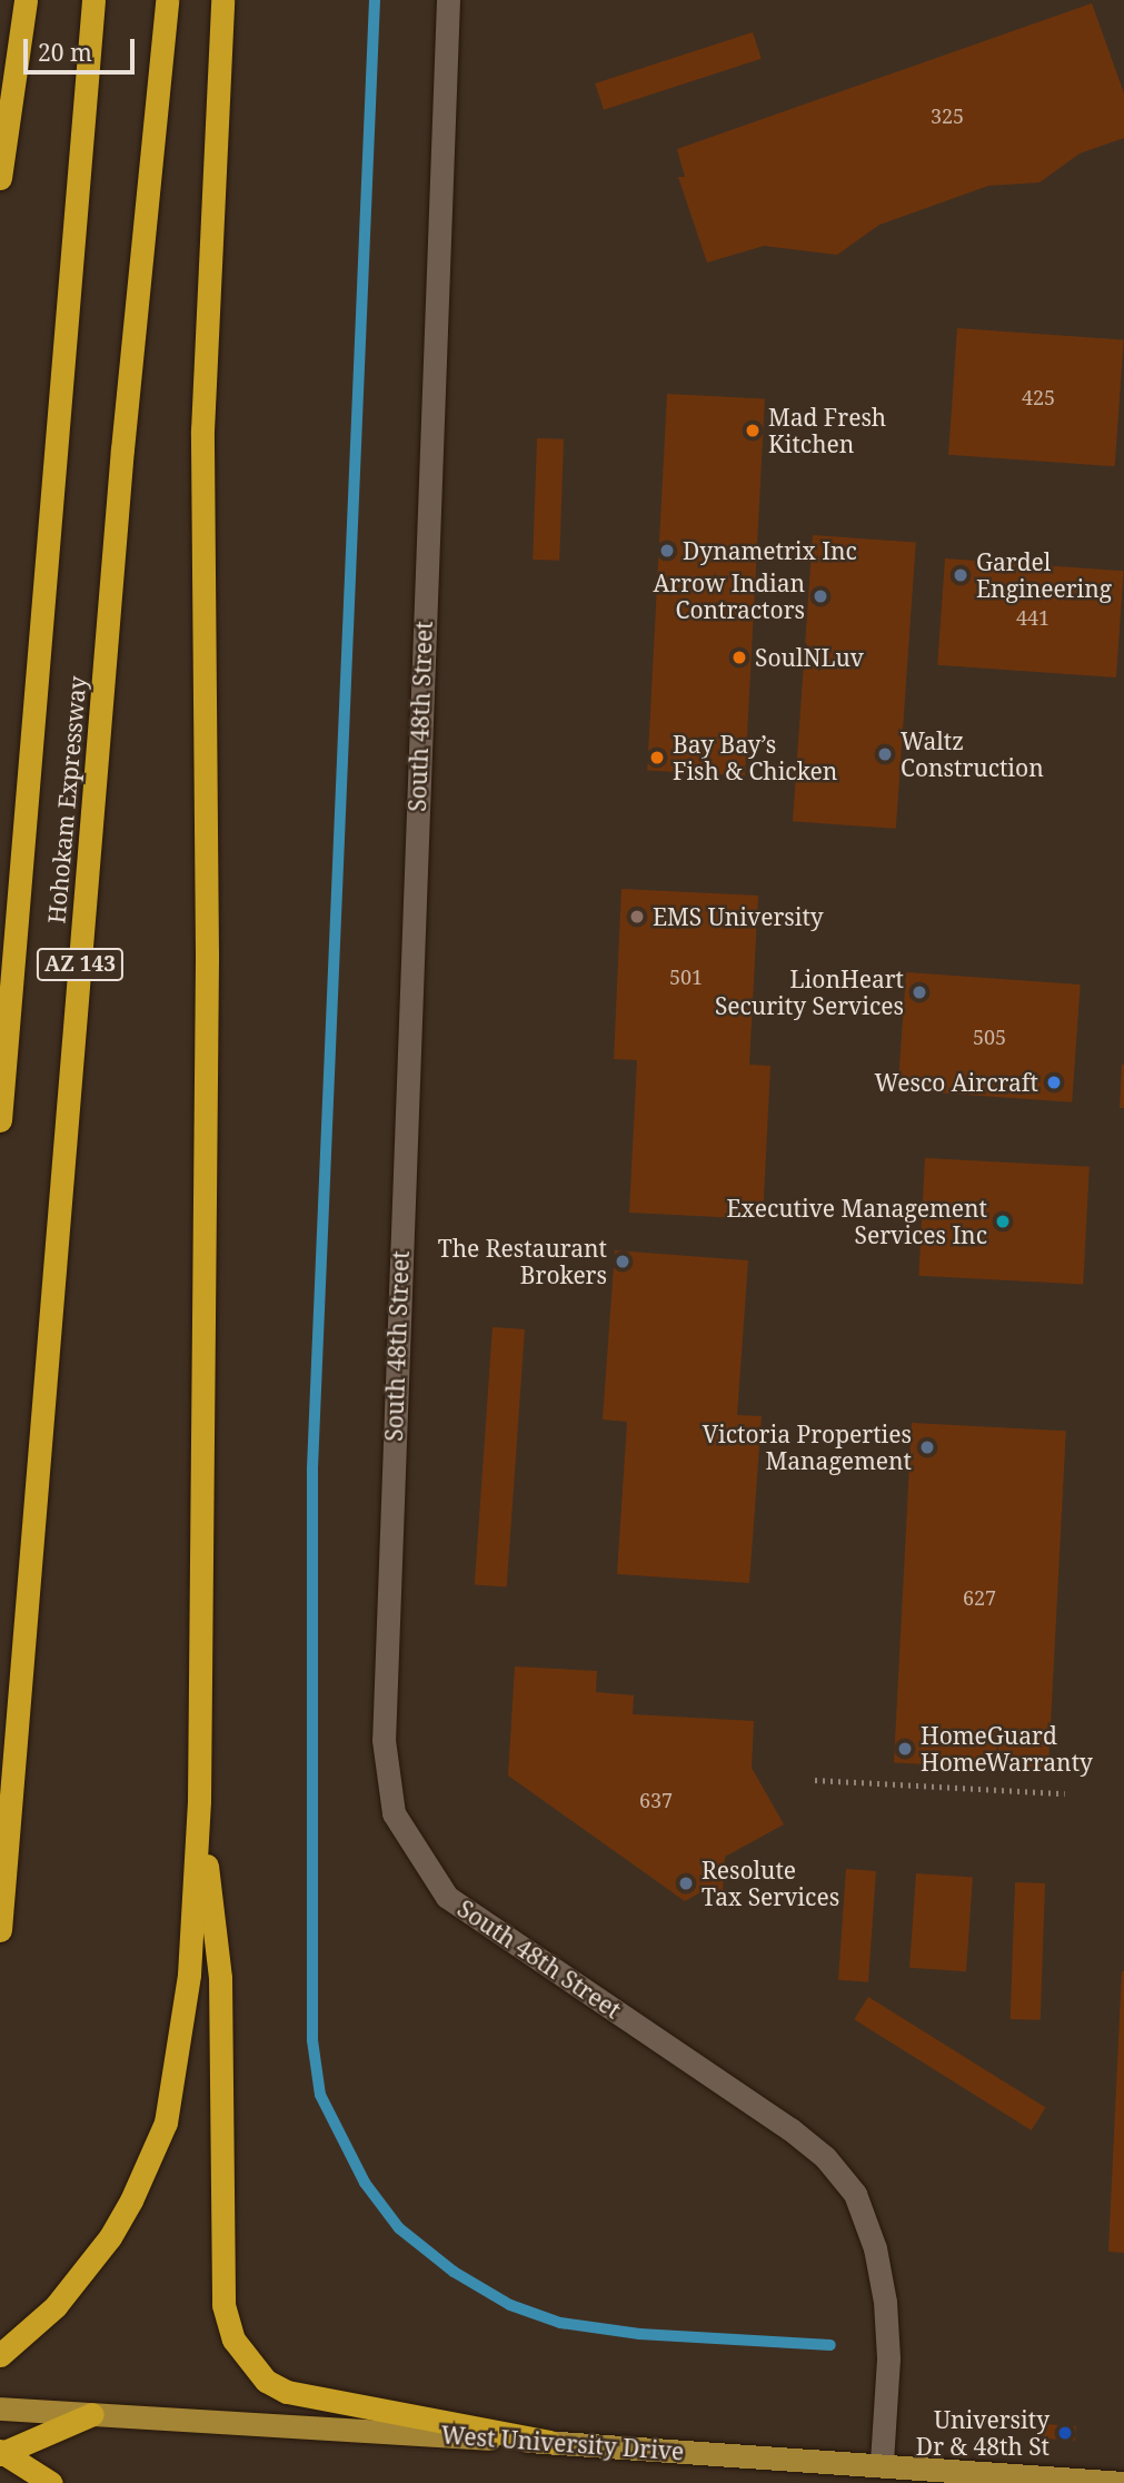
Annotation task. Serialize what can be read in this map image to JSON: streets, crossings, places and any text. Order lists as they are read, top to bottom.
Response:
{
  "streets": {
    "highway": ["Hohokam Expressway", "AZ 143"],
    "main road": ["West University Drive"],
    "street": ["South 48th Street"]
  },
  "crossings": [
    ["South 48th Street", "West University Drive"]
  ],
  "places": [
    "Mad Fresh Kitchen",
    "Dynametrix Inc",
    "Gardel Engineering",
    "Arrow Indian Contractors",
    "SoulNLuv",
    "Waltz Construction",
    "Bay Bay’s Fish & Chicken",
    "EMS University",
    "LionHeart Security Services",
    "Wesco Aircraft",
    "Executive Management Services Inc",
    "The Restaurant Brokers",
    "Victoria Properties Management",
    "HomeGuard HomeWarranty",
    "Resolute Tax Services",
    "University Dr & 48th St"
  ],
  "house_numbers": [
    "325",
    "425",
    "441",
    "501",
    "505",
    "627",
    "637"
  ],
  "scale_bar": "20 m"
}
